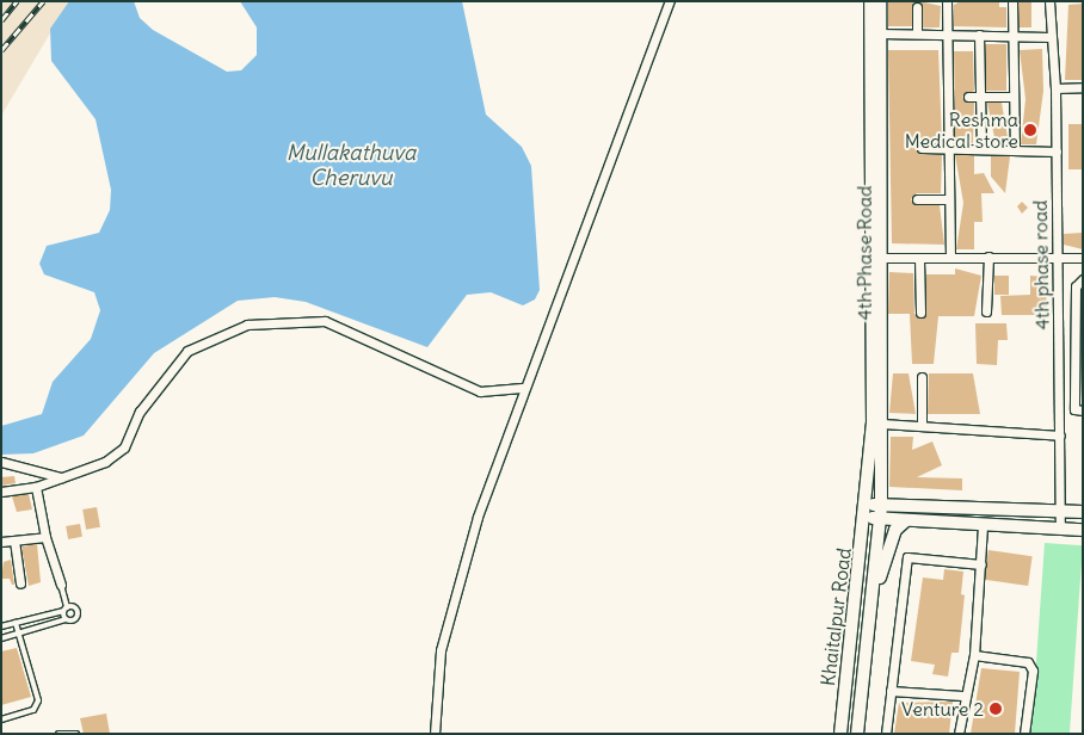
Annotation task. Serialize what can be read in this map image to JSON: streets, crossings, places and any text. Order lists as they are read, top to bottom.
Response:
{
  "streets": {
    "street": ["4th Phase Road", "4th phase road", "Khaitalpur Road"]
  },
  "crossings": [
    ["4th Phase Road", "Khaitalpur Road"]
  ],
  "water": ["Mullakathuva Cheruvu"],
  "places": ["Reshma Medical store", "Venture 2"]
}
